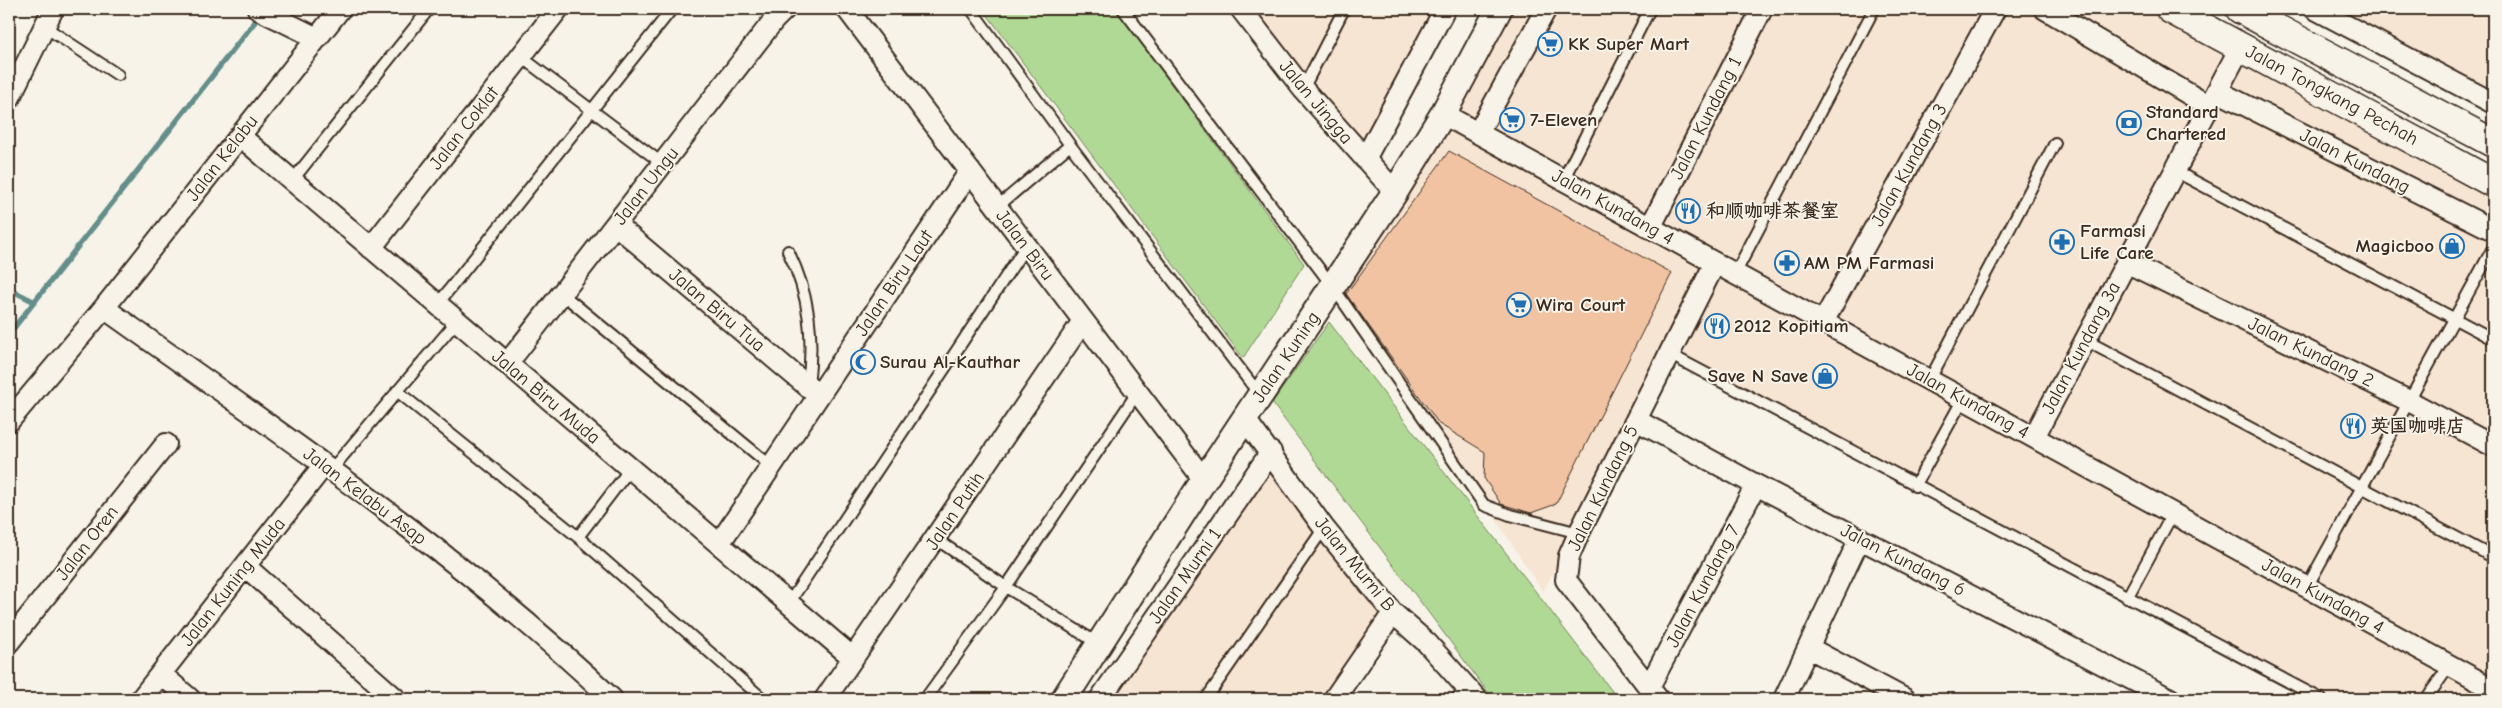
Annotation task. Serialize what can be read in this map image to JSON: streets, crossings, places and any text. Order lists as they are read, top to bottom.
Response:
{
  "streets": {
    "main road": ["Jalan Tongkang Pechah"],
    "street": [
      "Jalan Jingga",
      "Jalan Kundang 1",
      "Jalan Coklat",
      "Jalan Kelabu",
      "Jalan Kundang",
      "Jalan Kundang 3",
      "Jalan Ungu",
      "Jalan Kundang 4",
      "Jalan Biru",
      "Jalan Biru Laut",
      "Jalan Biru Tua",
      "Jalan Kundang 3a",
      "Jalan Kundang 2",
      "Jalan Kuning",
      "Jalan Biru Muda",
      "Jalan Kundang 5",
      "Jalan Kelabu Asap",
      "Jalan Putih",
      "Jalan Oren",
      "Jalan Kundang 6",
      "Jalan Murni B",
      "Jalan Murni 1",
      "Jalan Kuning Muda",
      "Jalan Kundang 7"
    ]
  },
  "crossings": [
    ["Jalan Tongkang Pechah", "Jalan Kundang 3a"],
    ["Jalan Jingga", "Jalan Kuning"],
    ["Jalan Kundang 1", "Jalan Kundang 4"],
    ["Jalan Coklat", "Jalan Biru Muda"],
    ["Jalan Kelabu", "Jalan Biru Muda"],
    ["Jalan Kelabu", "Jalan Kelabu Asap"],
    ["Jalan Kundang", "Jalan Kundang 3a"],
    ["Jalan Kundang 3", "Jalan Kundang 4"],
    ["Jalan Ungu", "Jalan Biru Tua"],
    ["Jalan Ungu", "Jalan Biru Muda"],
    ["Jalan Kundang 4", "Jalan Kundang 3a"],
    ["Jalan Kundang 4", "Jalan Kuning"],
    ["Jalan Kundang 4", "Jalan Kundang 5"],
    ["Jalan Biru", "Jalan Biru Laut"],
    ["Jalan Biru", "Jalan Kuning"],
    ["Jalan Biru", "Jalan Putih"],
    ["Jalan Biru Laut", "Jalan Biru Tua"],
    ["Jalan Biru Laut", "Jalan Biru Muda"],
    ["Jalan Kundang 3a", "Jalan Kundang 2"],
    ["Jalan Kuning", "Jalan Murni B"],
    ["Jalan Biru Muda", "Jalan Putih"],
    ["Jalan Kundang 5", "Jalan Kundang 6"],
    ["Jalan Kundang 5", "Jalan Kundang 7"],
    ["Jalan Kelabu Asap", "Jalan Kuning Muda"],
    ["Jalan Kundang 6", "Jalan Kundang 7"],
    ["Jalan Murni B", "Jalan Murni 1"]
  ],
  "places": {
    "supermarket": ["KK Super Mart", "7-Eleven", "Wira Court"],
    "bank": ["Standard Chartered"],
    "restaurant": ["和顺咖啡茶餐室", "2012 Kopitiam", "英国咖啡店"],
    "pharmacy": ["Farmasi Life Care", "AM PM Farmasi"],
    "shop": ["Magicboo", "Save N Save"],
    "mosque": ["Surau Al-Kauthar"]
  }
}
